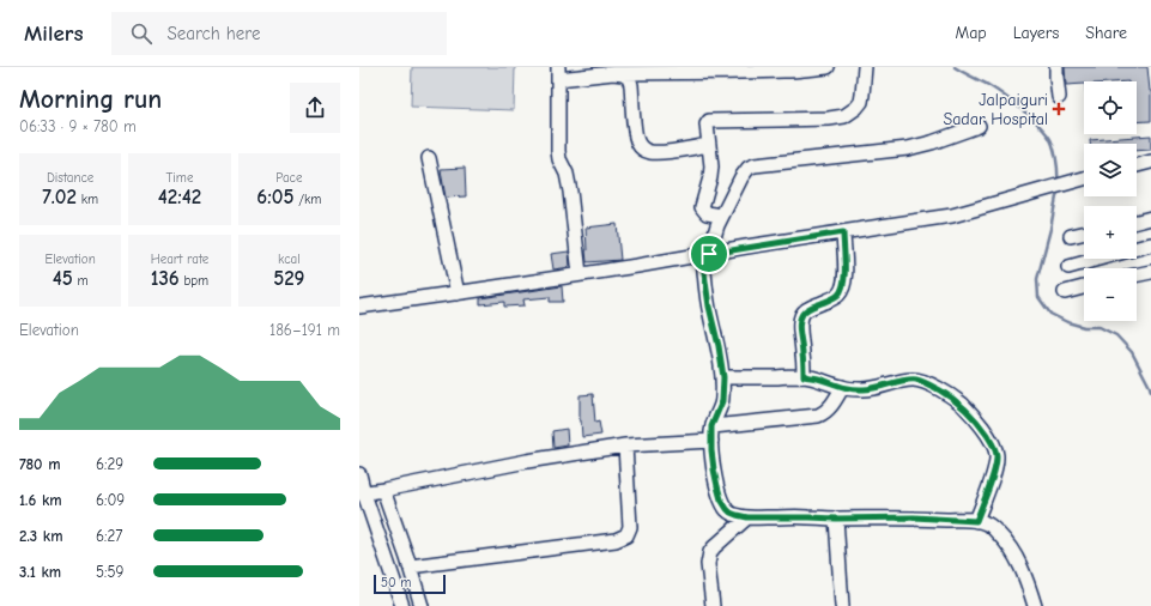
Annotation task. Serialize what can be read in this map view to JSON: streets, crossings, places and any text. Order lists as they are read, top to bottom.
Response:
{
  "places": {
    "health": ["Jalpaiguri Sadar Hospital"]
  },
  "scale_bar": "50 m",
  "page": {
    "header": "Milers",
    "search": "Search here",
    "nav": ["Map", "Layers", "Share"],
    "heading": ["Morning run", "06:33 · 9 × 780 m"],
    "map_buttons": ["+", "−"],
    "stats": [
      ["Distance", "7.02 km"],
      ["Time", "42:42"],
      ["Pace", "6:05 /km"],
      ["Elevation", "45 m"],
      ["Heart rate", "136 bpm"],
      ["kcal", "529"]
    ],
    "chart": ["Elevation", "186–191 m"],
    "list": [
      {
        "name": "780 m",
        "note": "6:29"
      },
      {
        "name": "1.6 km",
        "note": "6:09"
      },
      {
        "name": "2.3 km",
        "note": "6:27"
      },
      {
        "name": "3.1 km",
        "note": "5:59"
      }
    ],
    "scale": "50 m"
  }
}
